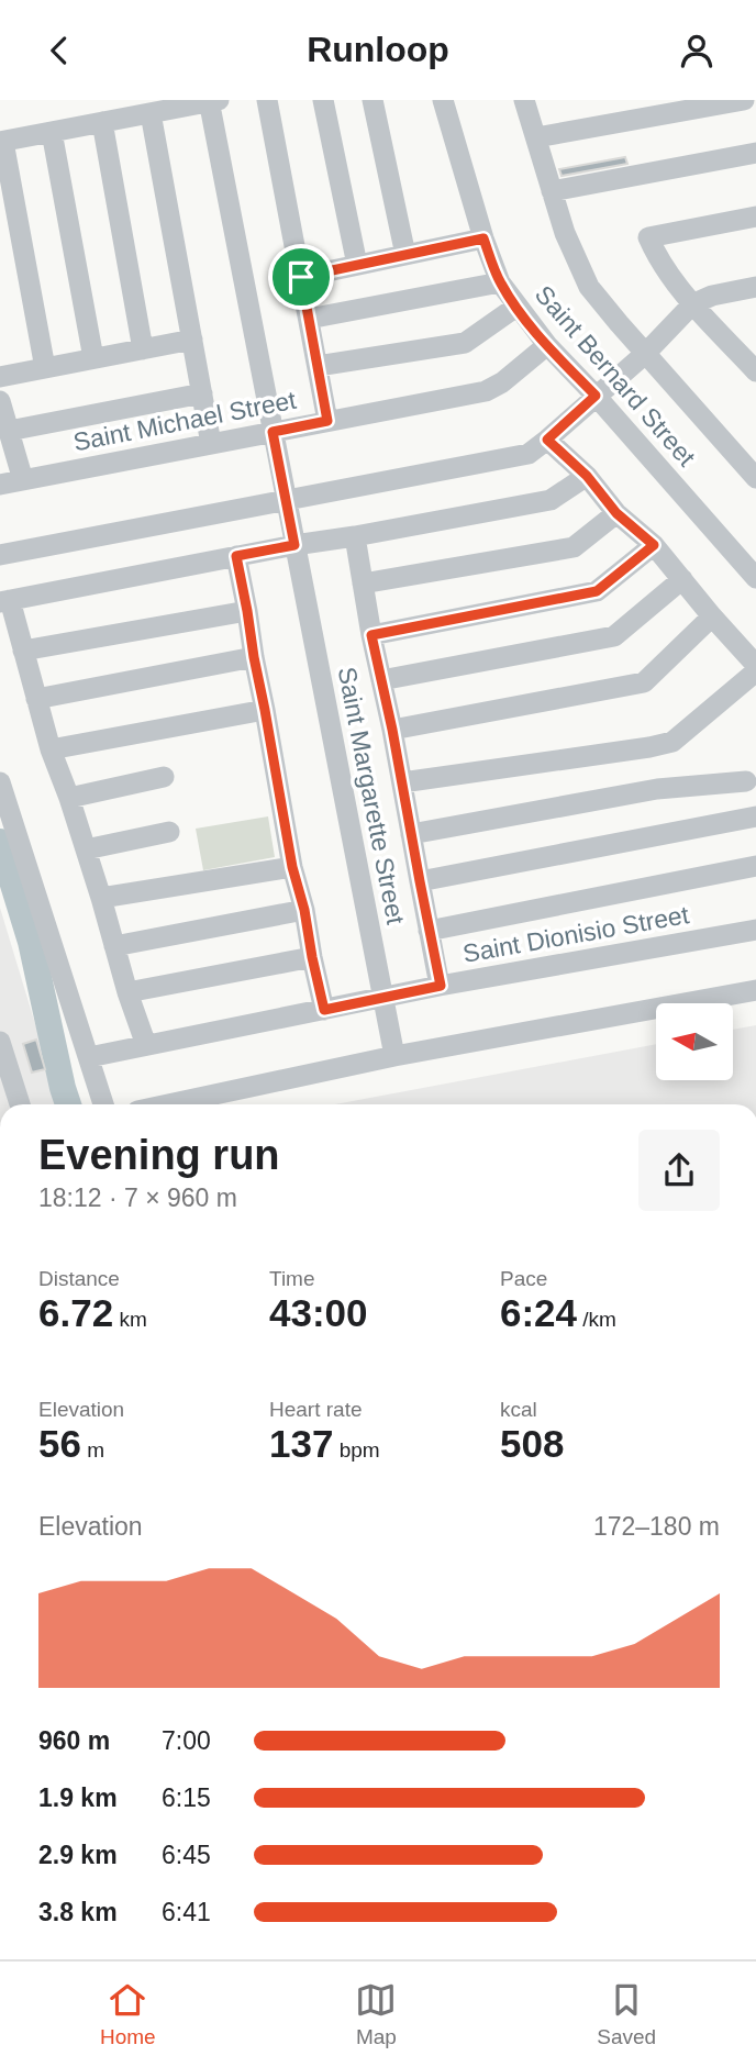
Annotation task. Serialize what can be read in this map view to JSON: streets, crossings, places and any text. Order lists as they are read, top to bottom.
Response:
{
  "streets": {
    "street": [
      "Saint Bernard Street",
      "Saint Michael Street",
      "Saint Margarette Street",
      "Saint Dionisio Street"
    ]
  },
  "crossings": [
    ["Saint Bernard Street", "Saint Michael Street"],
    ["Saint Michael Street", "Saint Margarette Street"],
    ["Saint Margarette Street", "Saint Dionisio Street"]
  ],
  "north": "left",
  "page": {
    "header": "Runloop",
    "heading": ["Evening run", "18:12 · 7 × 960 m"],
    "stats": [
      ["Distance", "6.72 km"],
      ["Time", "43:00"],
      ["Pace", "6:24 /km"],
      ["Elevation", "56 m"],
      ["Heart rate", "137 bpm"],
      ["kcal", "508"]
    ],
    "chart": ["Elevation", "172–180 m"],
    "list": [
      {
        "name": "960 m",
        "note": "7:00"
      },
      {
        "name": "1.9 km",
        "note": "6:15"
      },
      {
        "name": "2.9 km",
        "note": "6:45"
      },
      {
        "name": "3.8 km",
        "note": "6:41"
      }
    ],
    "tabs": ["Home", "Map", "Saved"]
  }
}
